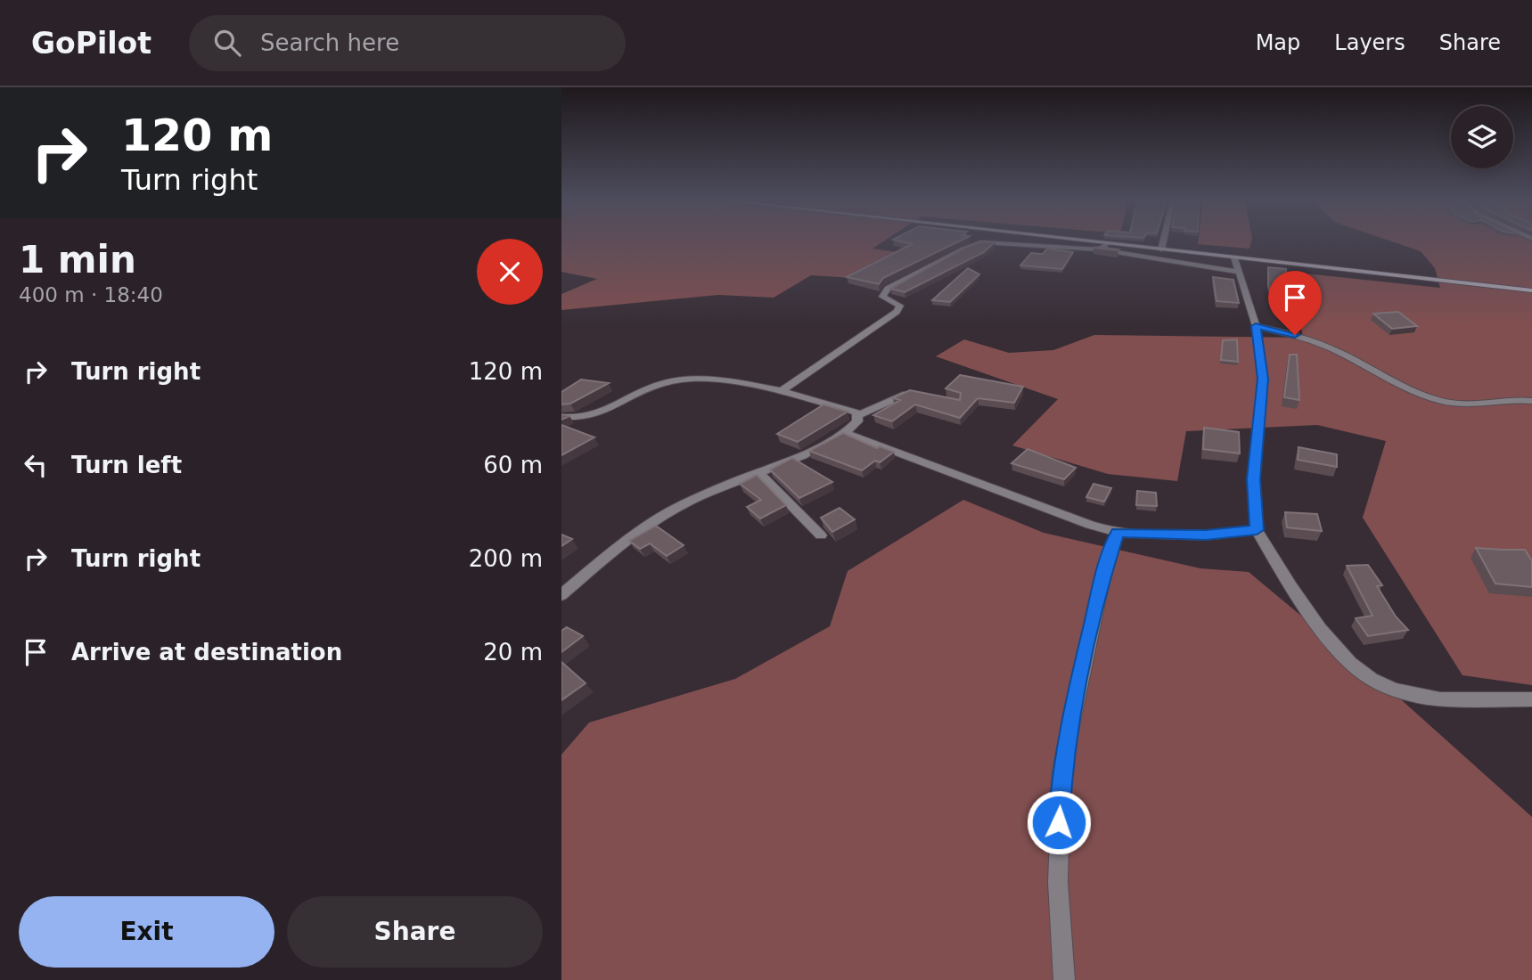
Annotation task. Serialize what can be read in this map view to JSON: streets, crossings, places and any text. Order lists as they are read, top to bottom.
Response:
{
  "page": {
    "header": "GoPilot",
    "search": "Search here",
    "nav": ["Map", "Layers", "Share"],
    "turn": ["120 m", "Turn right"],
    "heading": ["1 min", "400 m · 18:40"],
    "list": [
      {
        "name": "Turn right",
        "value": "120 m"
      },
      {
        "name": "Turn left",
        "value": "60 m"
      },
      {
        "name": "Turn right",
        "value": "200 m"
      },
      {
        "name": "Arrive at destination",
        "value": "20 m"
      }
    ],
    "buttons": ["Exit", "Share"]
  }
}
